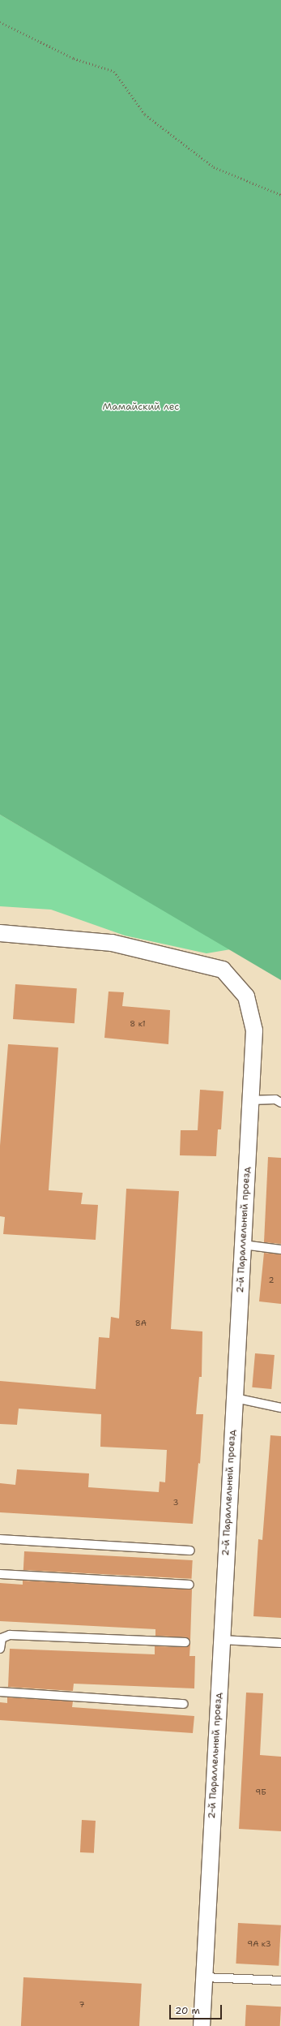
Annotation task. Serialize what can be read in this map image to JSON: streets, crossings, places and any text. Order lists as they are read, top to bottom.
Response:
{
  "streets": {
    "street": ["2-й Параллельный проезд"]
  },
  "parks": ["Мамайский лес"],
  "house_numbers": [
    "8 к1",
    "2",
    "8А",
    "3",
    "9Б",
    "9А к3",
    "7"
  ],
  "scale_bar": "20 m"
}
